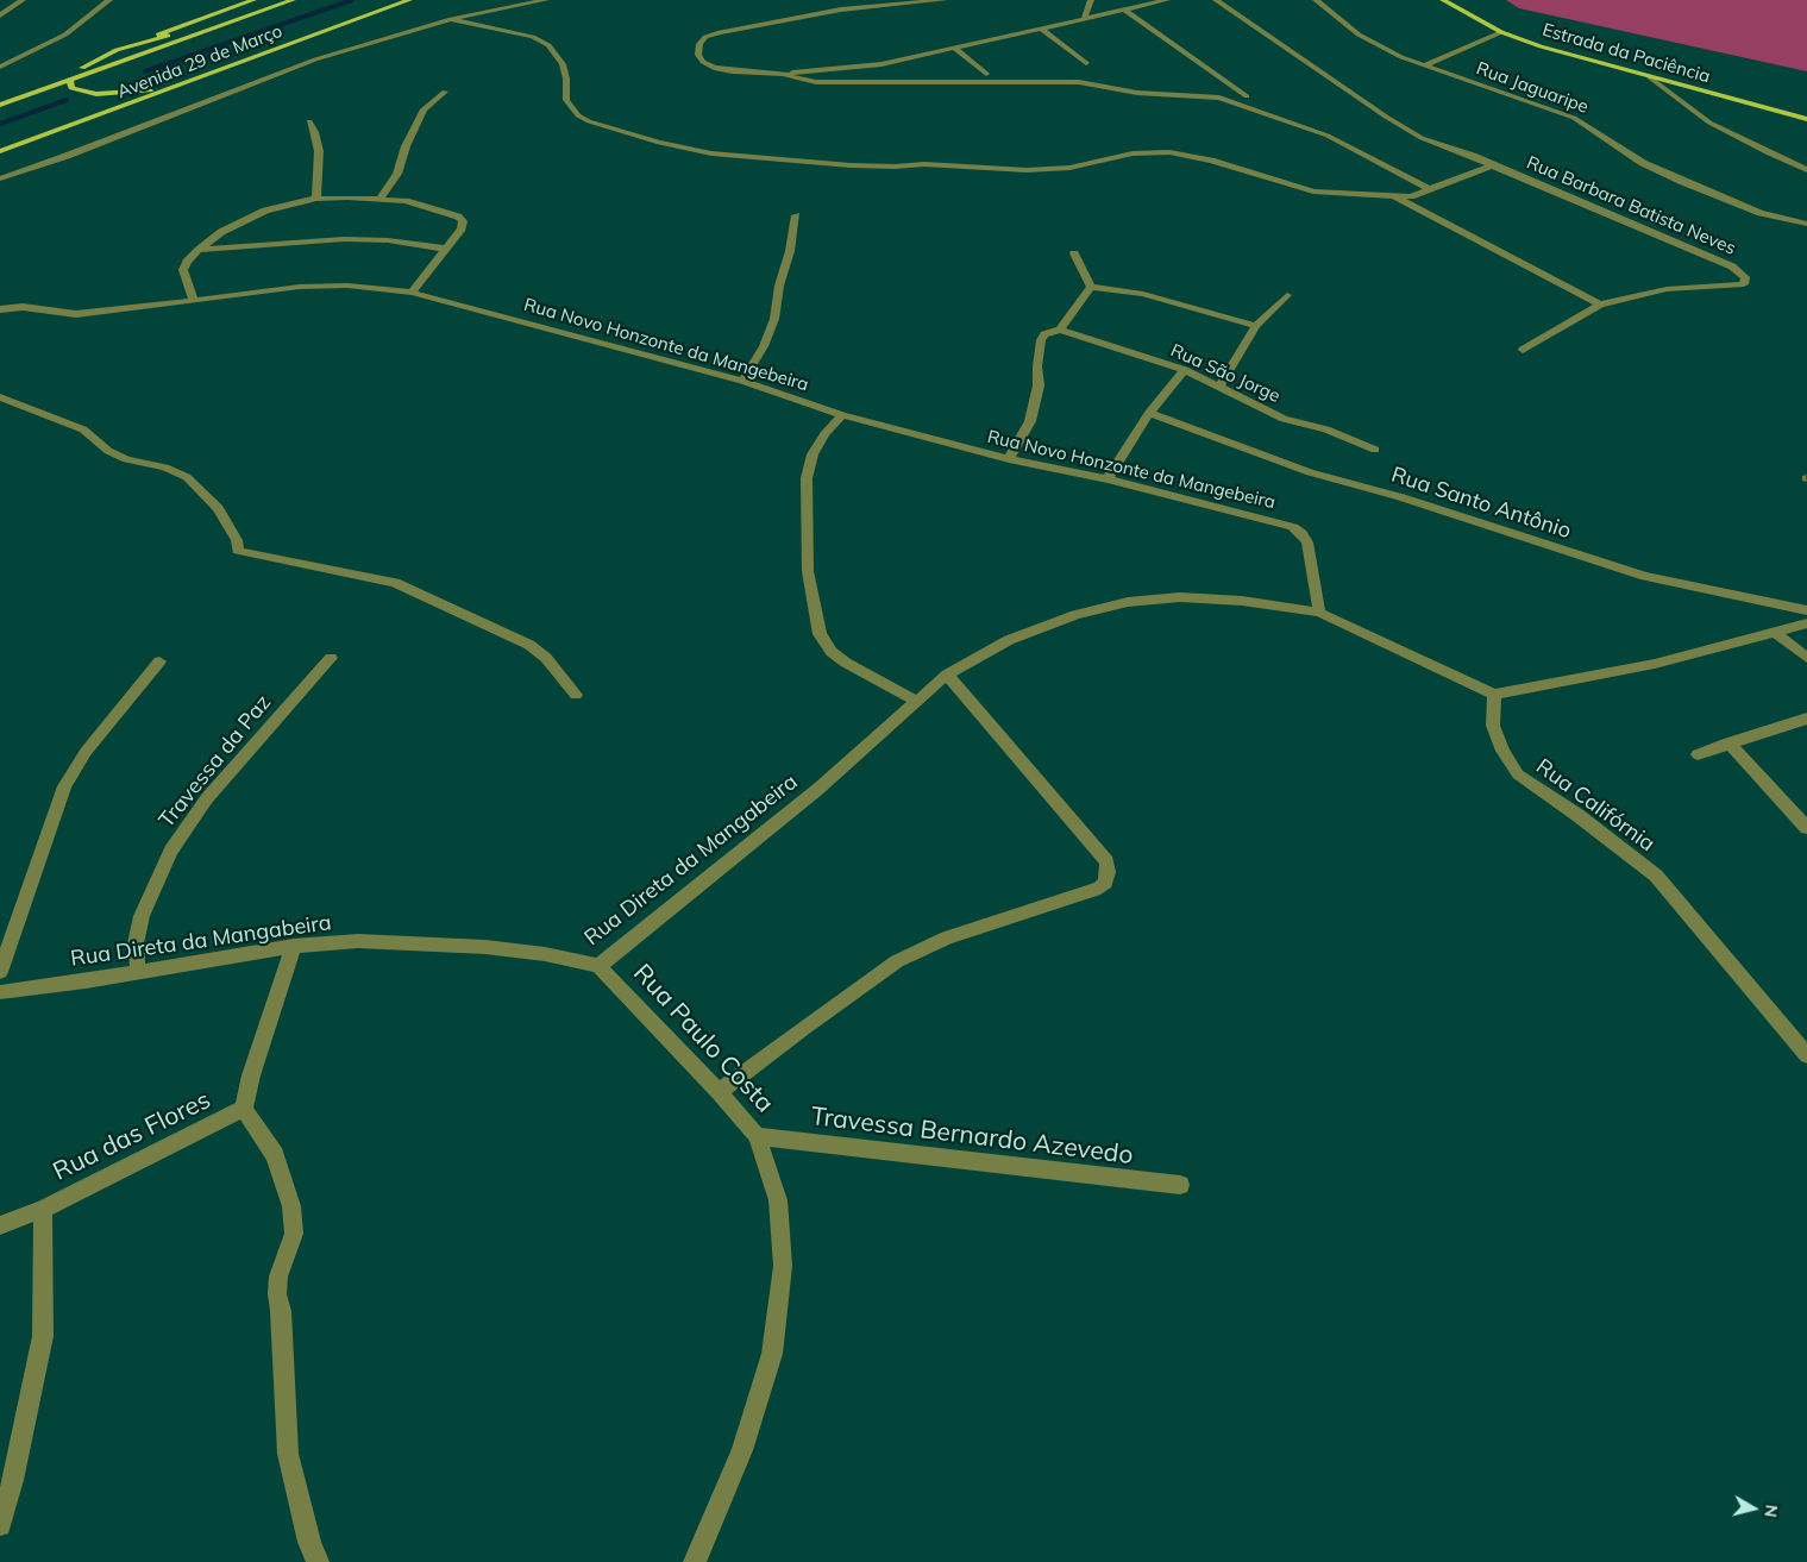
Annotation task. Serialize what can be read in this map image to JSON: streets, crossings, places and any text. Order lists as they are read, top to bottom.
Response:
{
  "streets": {
    "main road": ["Estrada da Paciência", "Avenida 29 de Março"],
    "street": [
      "Rua Jaguaripe",
      "Rua Barbara Batista Neves",
      "Rua Novo Honzonte da Mangebeira",
      "Rua São Jorge",
      "Rua Santo Antônio",
      "Travessa da Paz",
      "Rua Califórnia",
      "Rua Direta da Mangabeira",
      "Rua Paulo Costa",
      "Rua das Flores",
      "Travessa Bernardo Azevedo"
    ]
  },
  "crossings": [
    ["Rua Novo Honzonte da Mangebeira", "Rua Direta da Mangabeira"],
    ["Travessa da Paz", "Rua Direta da Mangabeira"],
    ["Rua Direta da Mangabeira", "Rua Paulo Costa"],
    ["Rua Paulo Costa", "Travessa Bernardo Azevedo"]
  ],
  "north": "right"
}
